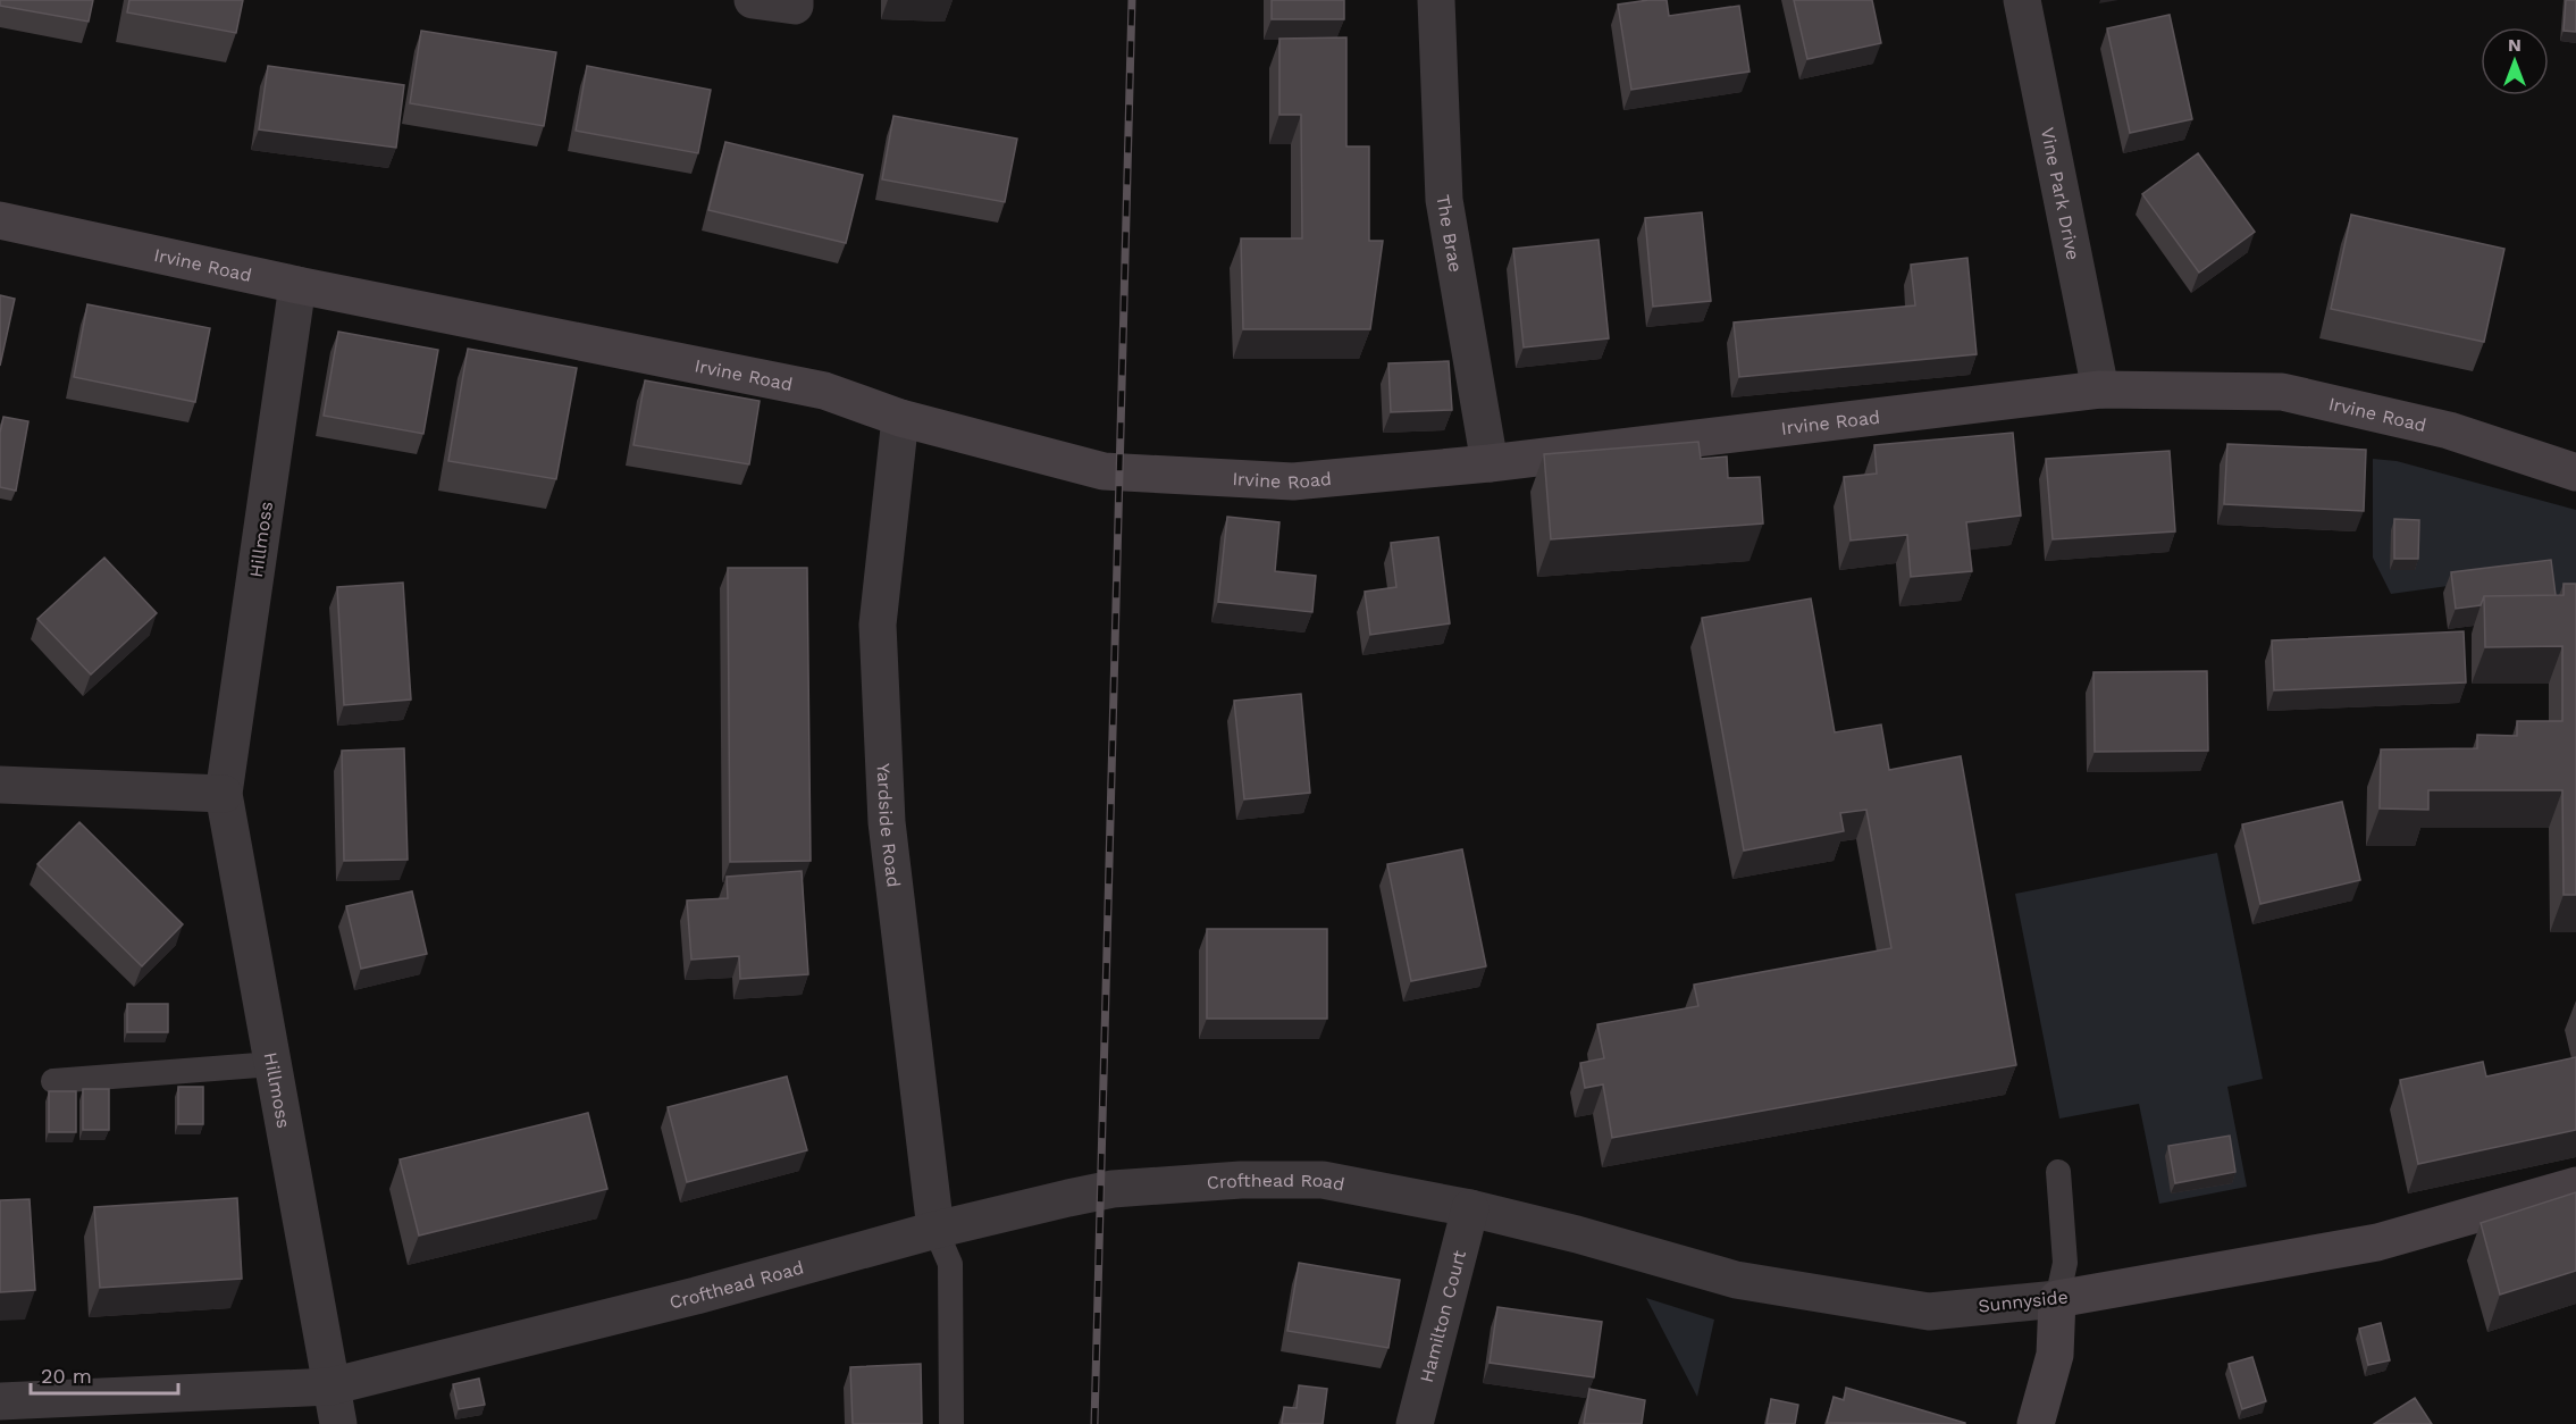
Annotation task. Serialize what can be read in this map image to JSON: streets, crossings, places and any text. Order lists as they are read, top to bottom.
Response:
{
  "streets": {
    "street": [
      "Vine Park Drive",
      "The Brae",
      "Irvine Road",
      "Hillmoss",
      "Yardside Road",
      "Crofthead Road",
      "Sunnyside",
      "Hamilton Court"
    ]
  },
  "crossings": [
    ["Vine Park Drive", "Irvine Road"],
    ["The Brae", "Irvine Road"],
    ["Irvine Road", "Hillmoss"],
    ["Irvine Road", "Yardside Road"],
    ["Hillmoss", "Crofthead Road"],
    ["Yardside Road", "Crofthead Road"],
    ["Crofthead Road", "Sunnyside"],
    ["Crofthead Road", "Hamilton Court"],
    ["Sunnyside", "Hamilton Court"]
  ],
  "scale_bar": "20 m",
  "north": "top"
}
